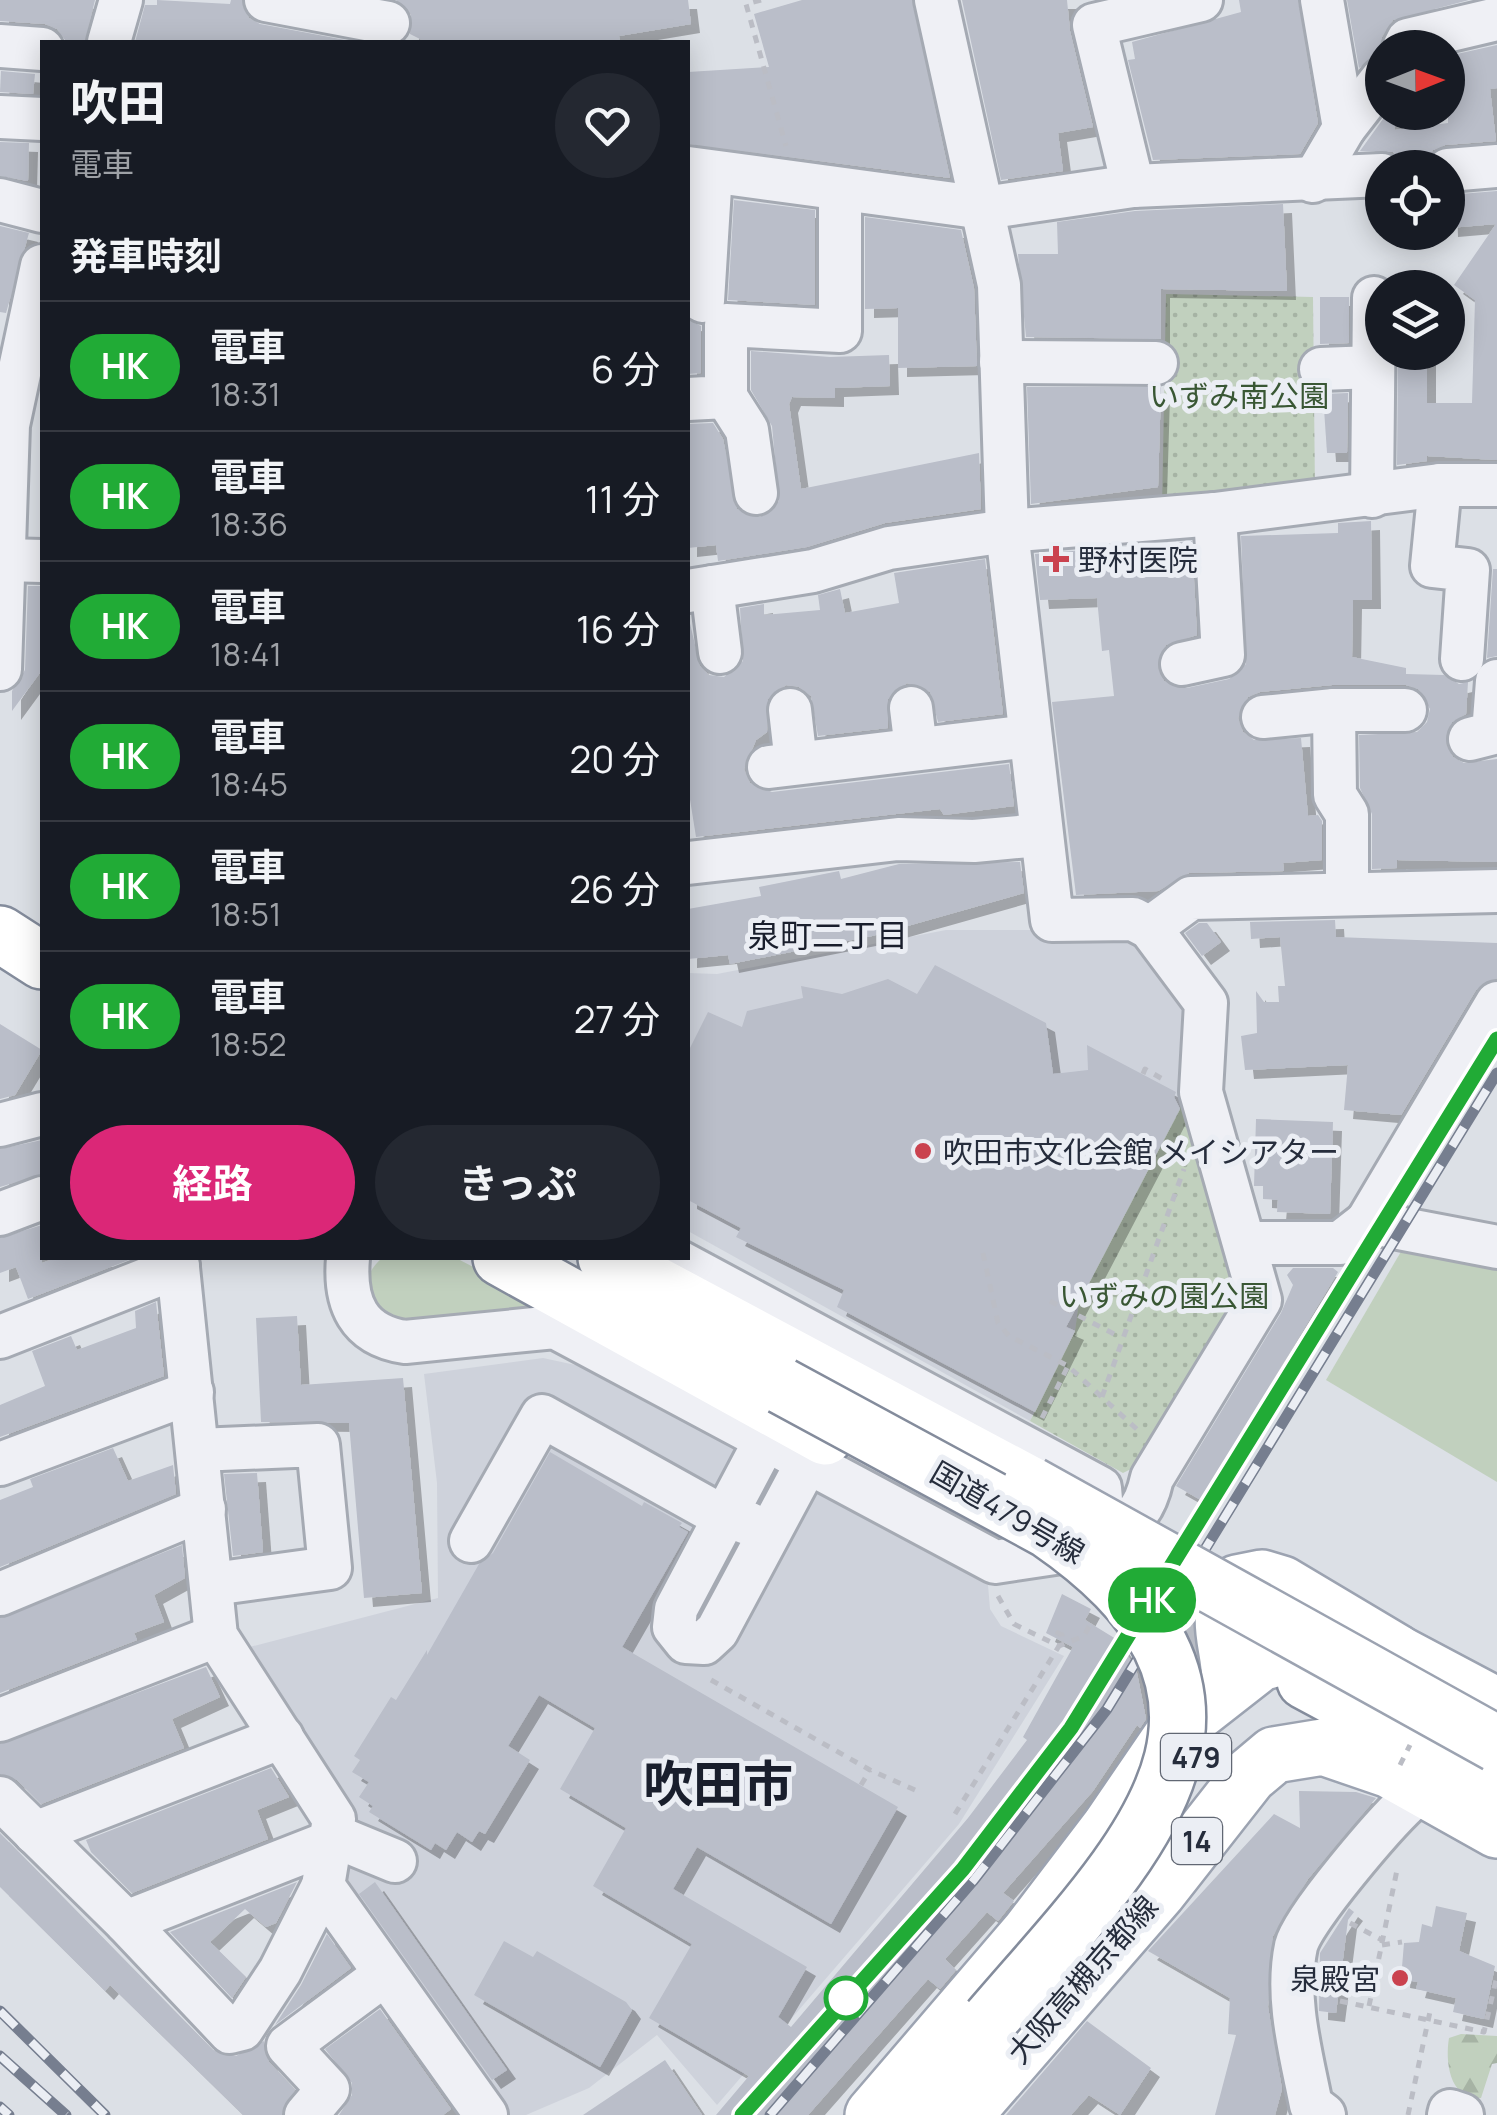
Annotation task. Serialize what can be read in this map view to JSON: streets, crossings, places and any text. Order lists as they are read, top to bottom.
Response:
{
  "streets": {
    "main road": [
      "国道479号線",
      "479",
      "14",
      "大阪高槻京都線"
    ]
  },
  "districts": ["泉町二丁目", "吹田市"],
  "parks": ["いずみ南公園", "いずみの園公園"],
  "places": {
    "health": ["野村医院"],
    "other": ["吹田市文化会館 メイシアター", "泉殿宮"]
  },
  "north": "right",
  "page": {
    "on_map": "HK",
    "heading": [
      ["吹田", "電車"],
      "発車時刻"
    ],
    "list": [
      {
        "mark": "HK",
        "name": "電車",
        "note": "18:31",
        "value": "6 分"
      },
      {
        "mark": "HK",
        "name": "電車",
        "note": "18:36",
        "value": "11 分"
      },
      {
        "mark": "HK",
        "name": "電車",
        "note": "18:41",
        "value": "16 分"
      },
      {
        "mark": "HK",
        "name": "電車",
        "note": "18:45",
        "value": "20 分"
      },
      {
        "mark": "HK",
        "name": "電車",
        "note": "18:51",
        "value": "26 分"
      },
      {
        "mark": "HK",
        "name": "電車",
        "note": "18:52",
        "value": "27 分"
      }
    ],
    "buttons": ["経路", "きっぷ"]
  }
}
